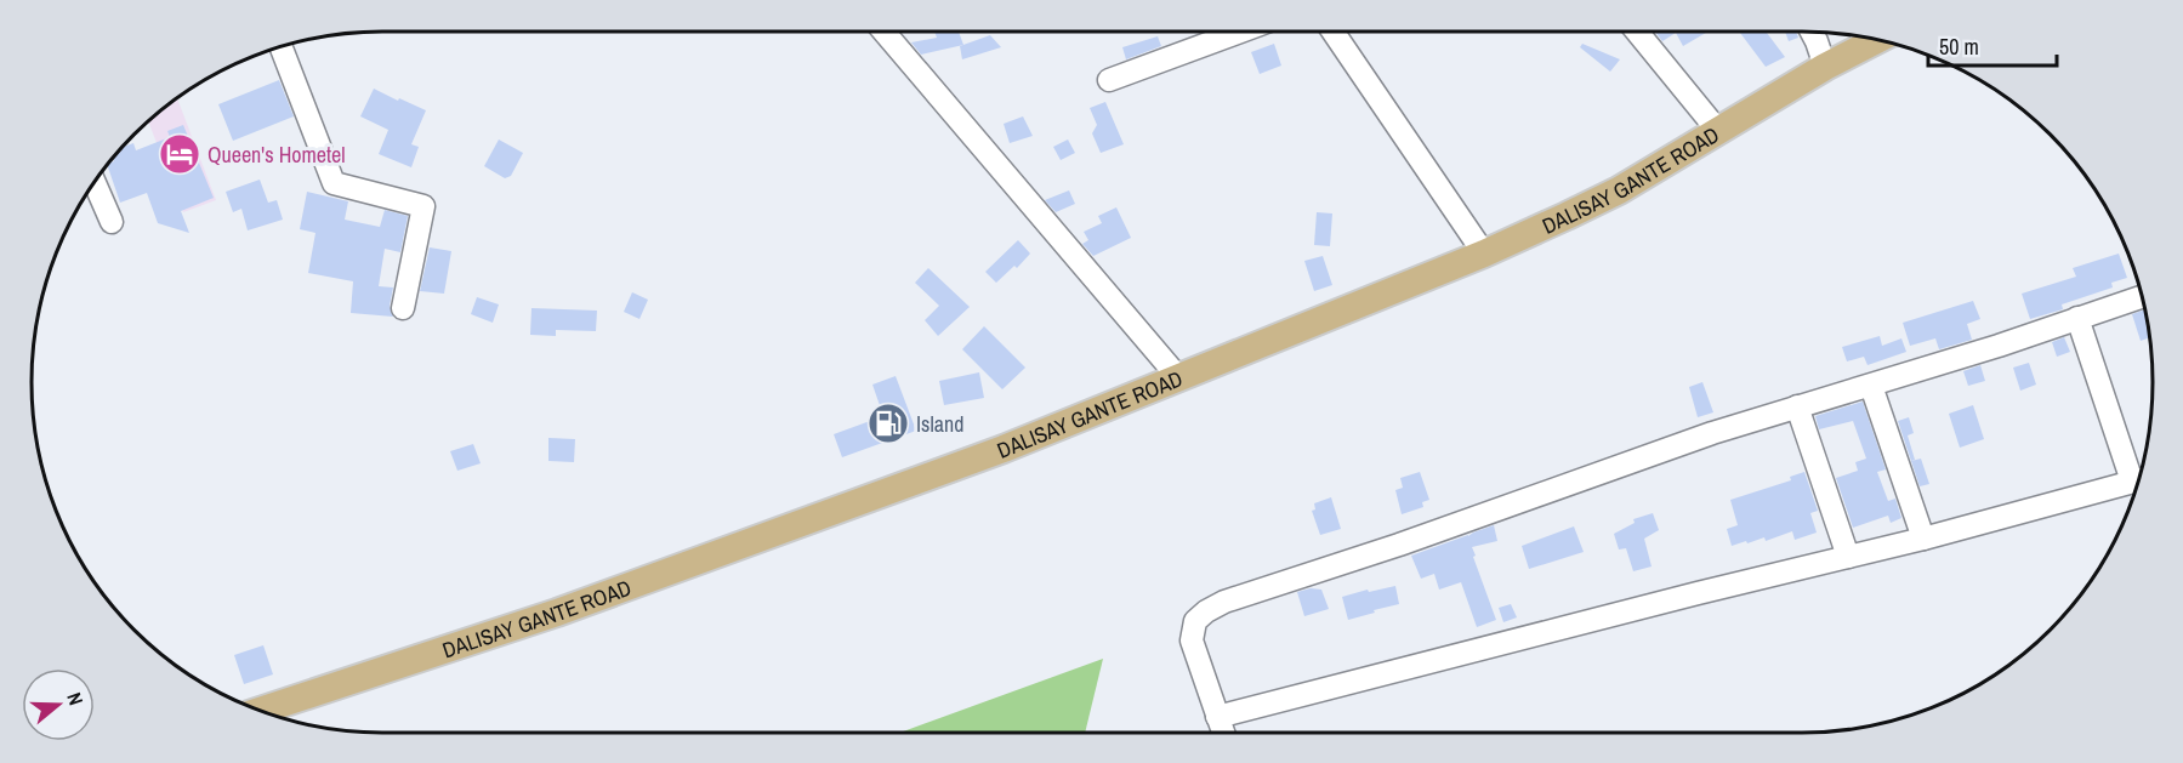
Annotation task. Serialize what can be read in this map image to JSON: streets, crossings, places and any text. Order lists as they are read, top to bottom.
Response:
{
  "streets": {
    "main road": ["DALISAY GANTE ROAD"]
  },
  "places": {
    "hotel": ["Queen's Hometel"],
    "fuel station": ["Island"]
  },
  "scale_bar": "50 m",
  "north": "right"
}
